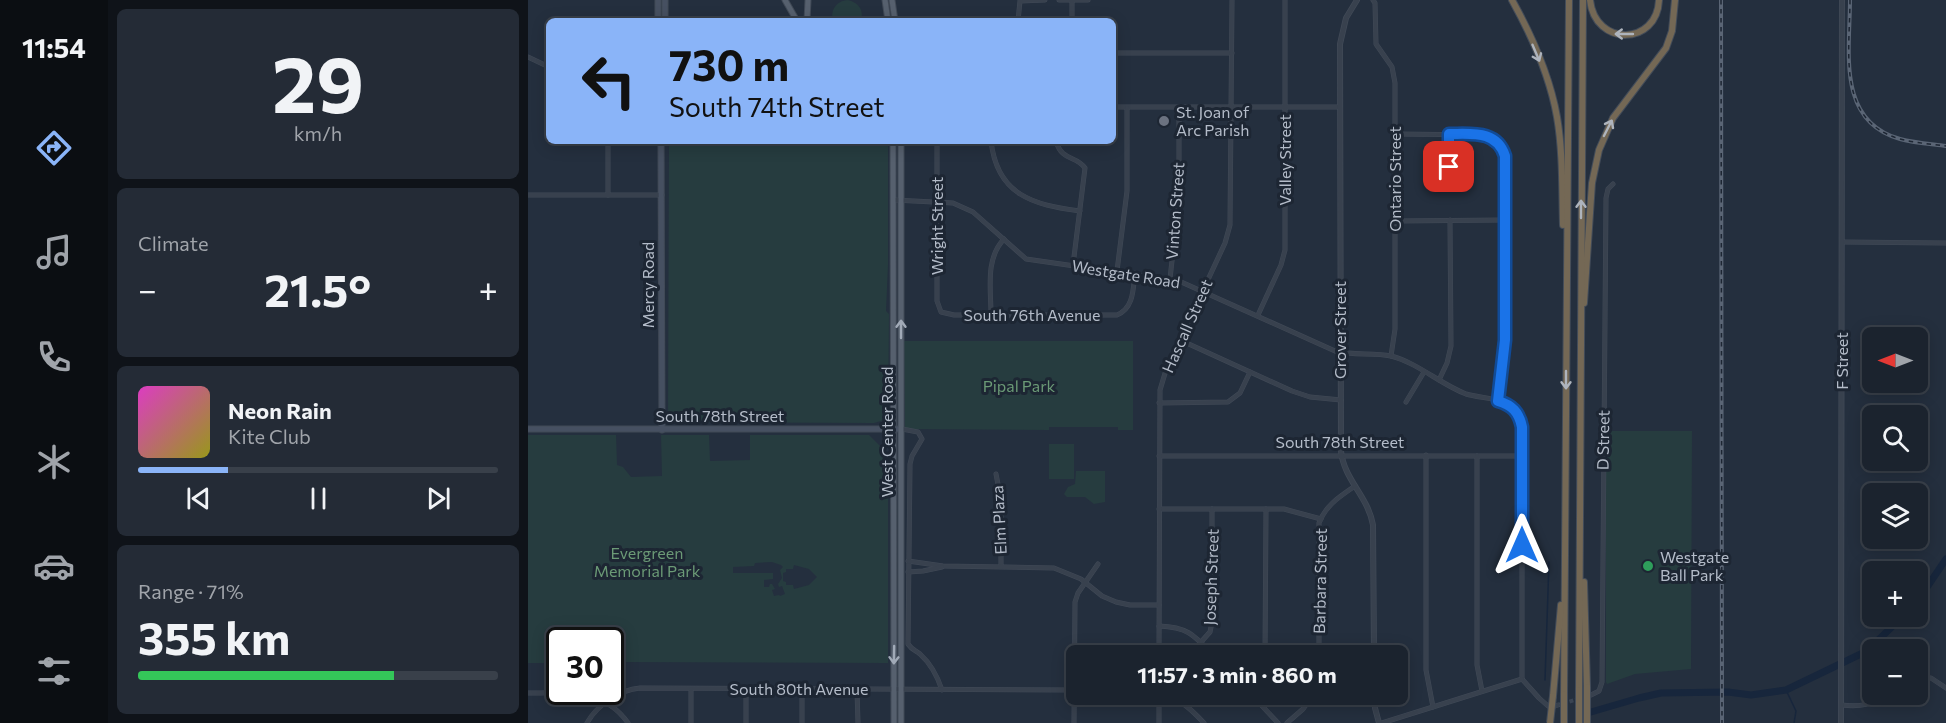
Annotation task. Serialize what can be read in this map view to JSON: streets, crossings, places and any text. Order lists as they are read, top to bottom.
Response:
{
  "streets": {
    "main road": ["Mercy Road", "South 78th Street", "West Center Road"],
    "street": [
      "Valley Street",
      "Ontario Street",
      "Vinton Street",
      "Wright Street",
      "Westgate Road",
      "South 76th Avenue",
      "Hascall Street",
      "Grover Street",
      "F Street",
      "D Street",
      "Elm Plaza",
      "Joseph Street",
      "Barbara Street",
      "South 80th Avenue"
    ]
  },
  "crossings": [
    ["Valley Street", "Westgate Road"],
    ["Ontario Street", "Westgate Road"],
    ["Vinton Street", "Westgate Road"],
    ["Wright Street", "Westgate Road"],
    ["Wright Street", "South 76th Avenue"],
    ["Westgate Road", "South 76th Avenue"],
    ["Westgate Road", "Hascall Street"],
    ["Westgate Road", "Grover Street"],
    ["Westgate Road", "West Center Road"],
    ["Mercy Road", "South 78th Street"],
    ["Hascall Street", "South 78th Street"],
    ["Grover Street", "South 78th Street"],
    ["Grover Street", "Barbara Street"],
    ["South 78th Street", "West Center Road"],
    ["West Center Road", "South 80th Avenue"]
  ],
  "parks": ["Pipal Park", "Evergreen Memorial Park"],
  "places": ["St. Joan of Arc Parish", "Westgate Ball Park"],
  "north": "left",
  "page": {
    "tabs": "11:54",
    "tile": [
      ["29", "km/h"],
      "Climate",
      ["Range · 71%", "355 km"]
    ],
    "turn": ["730 m", "South 74th Street"],
    "heat": ["−", "21.5°", "+"],
    "map_buttons": ["+", "−"],
    "song": ["Neon Rain", "Kite Club"],
    "limit": "30",
    "trip": "11:57 · 3 min · 860 m"
  }
}
